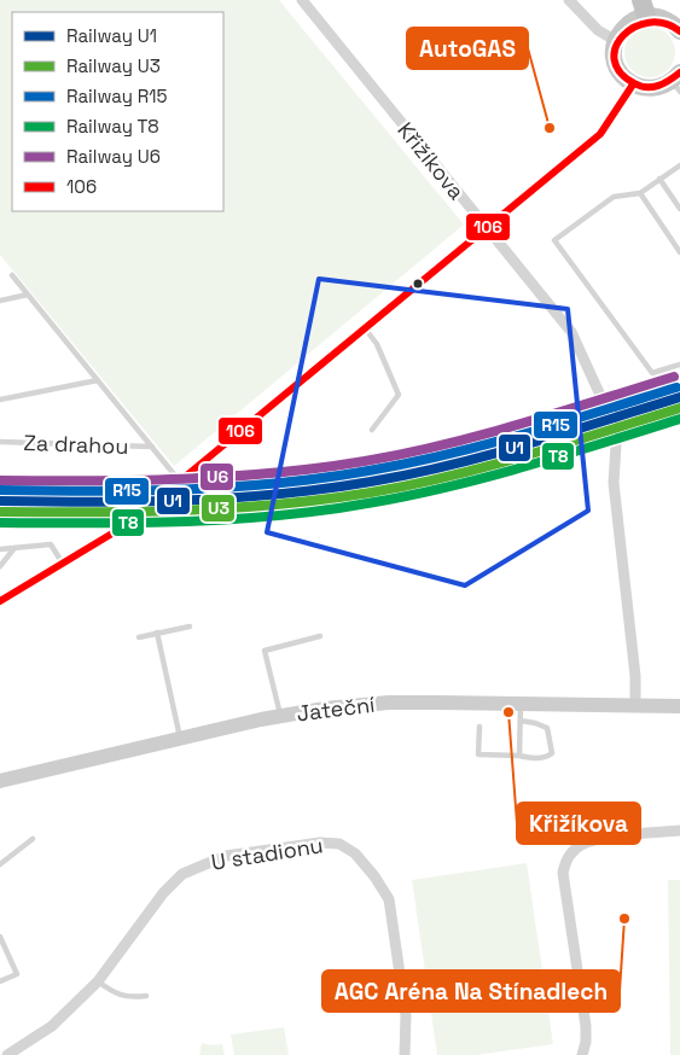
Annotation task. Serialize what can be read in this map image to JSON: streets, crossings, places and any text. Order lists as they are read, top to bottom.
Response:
{
  "streets": {
    "main road": ["Jateční"],
    "street": ["Křižíkova", "U stadionu"],
    "lane": ["Za drahou"]
  },
  "crossings": [
    ["Křižíkova", "Jateční"]
  ],
  "places": ["AutoGAS", "Křižíkova", "AGC Aréna Na Stínadlech"],
  "lines": [
    "transit line 106",
    "rail line U6",
    "rail line R15",
    "rail line U1",
    "rail line U3",
    "rail line T8"
  ],
  "legend": [
    "Railway U1",
    "Railway U3",
    "Railway R15",
    "Railway T8",
    "Railway U6",
    "106"
  ]
}
